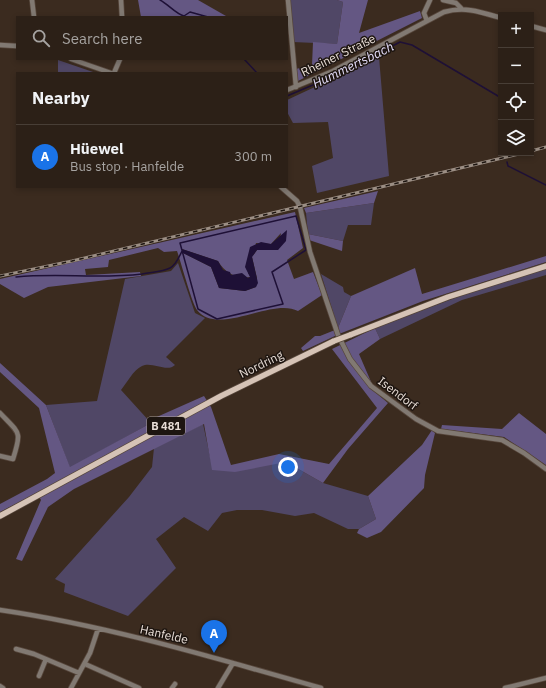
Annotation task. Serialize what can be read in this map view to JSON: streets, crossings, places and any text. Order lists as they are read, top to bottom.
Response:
{
  "streets": {
    "main road": ["Nordring", "B 481"],
    "street": ["Rheiner Straße", "Isendorf", "Hanfelde"]
  },
  "water": ["Hummertsbach"],
  "page": {
    "map_buttons": ["+", "−"],
    "search": "Search here",
    "heading": "Nearby",
    "list": [
      {
        "mark": "A",
        "name": "Hüewel",
        "note": "Bus stop · Hanfelde",
        "value": "300 m"
      }
    ],
    "pins": "A"
  }
}
